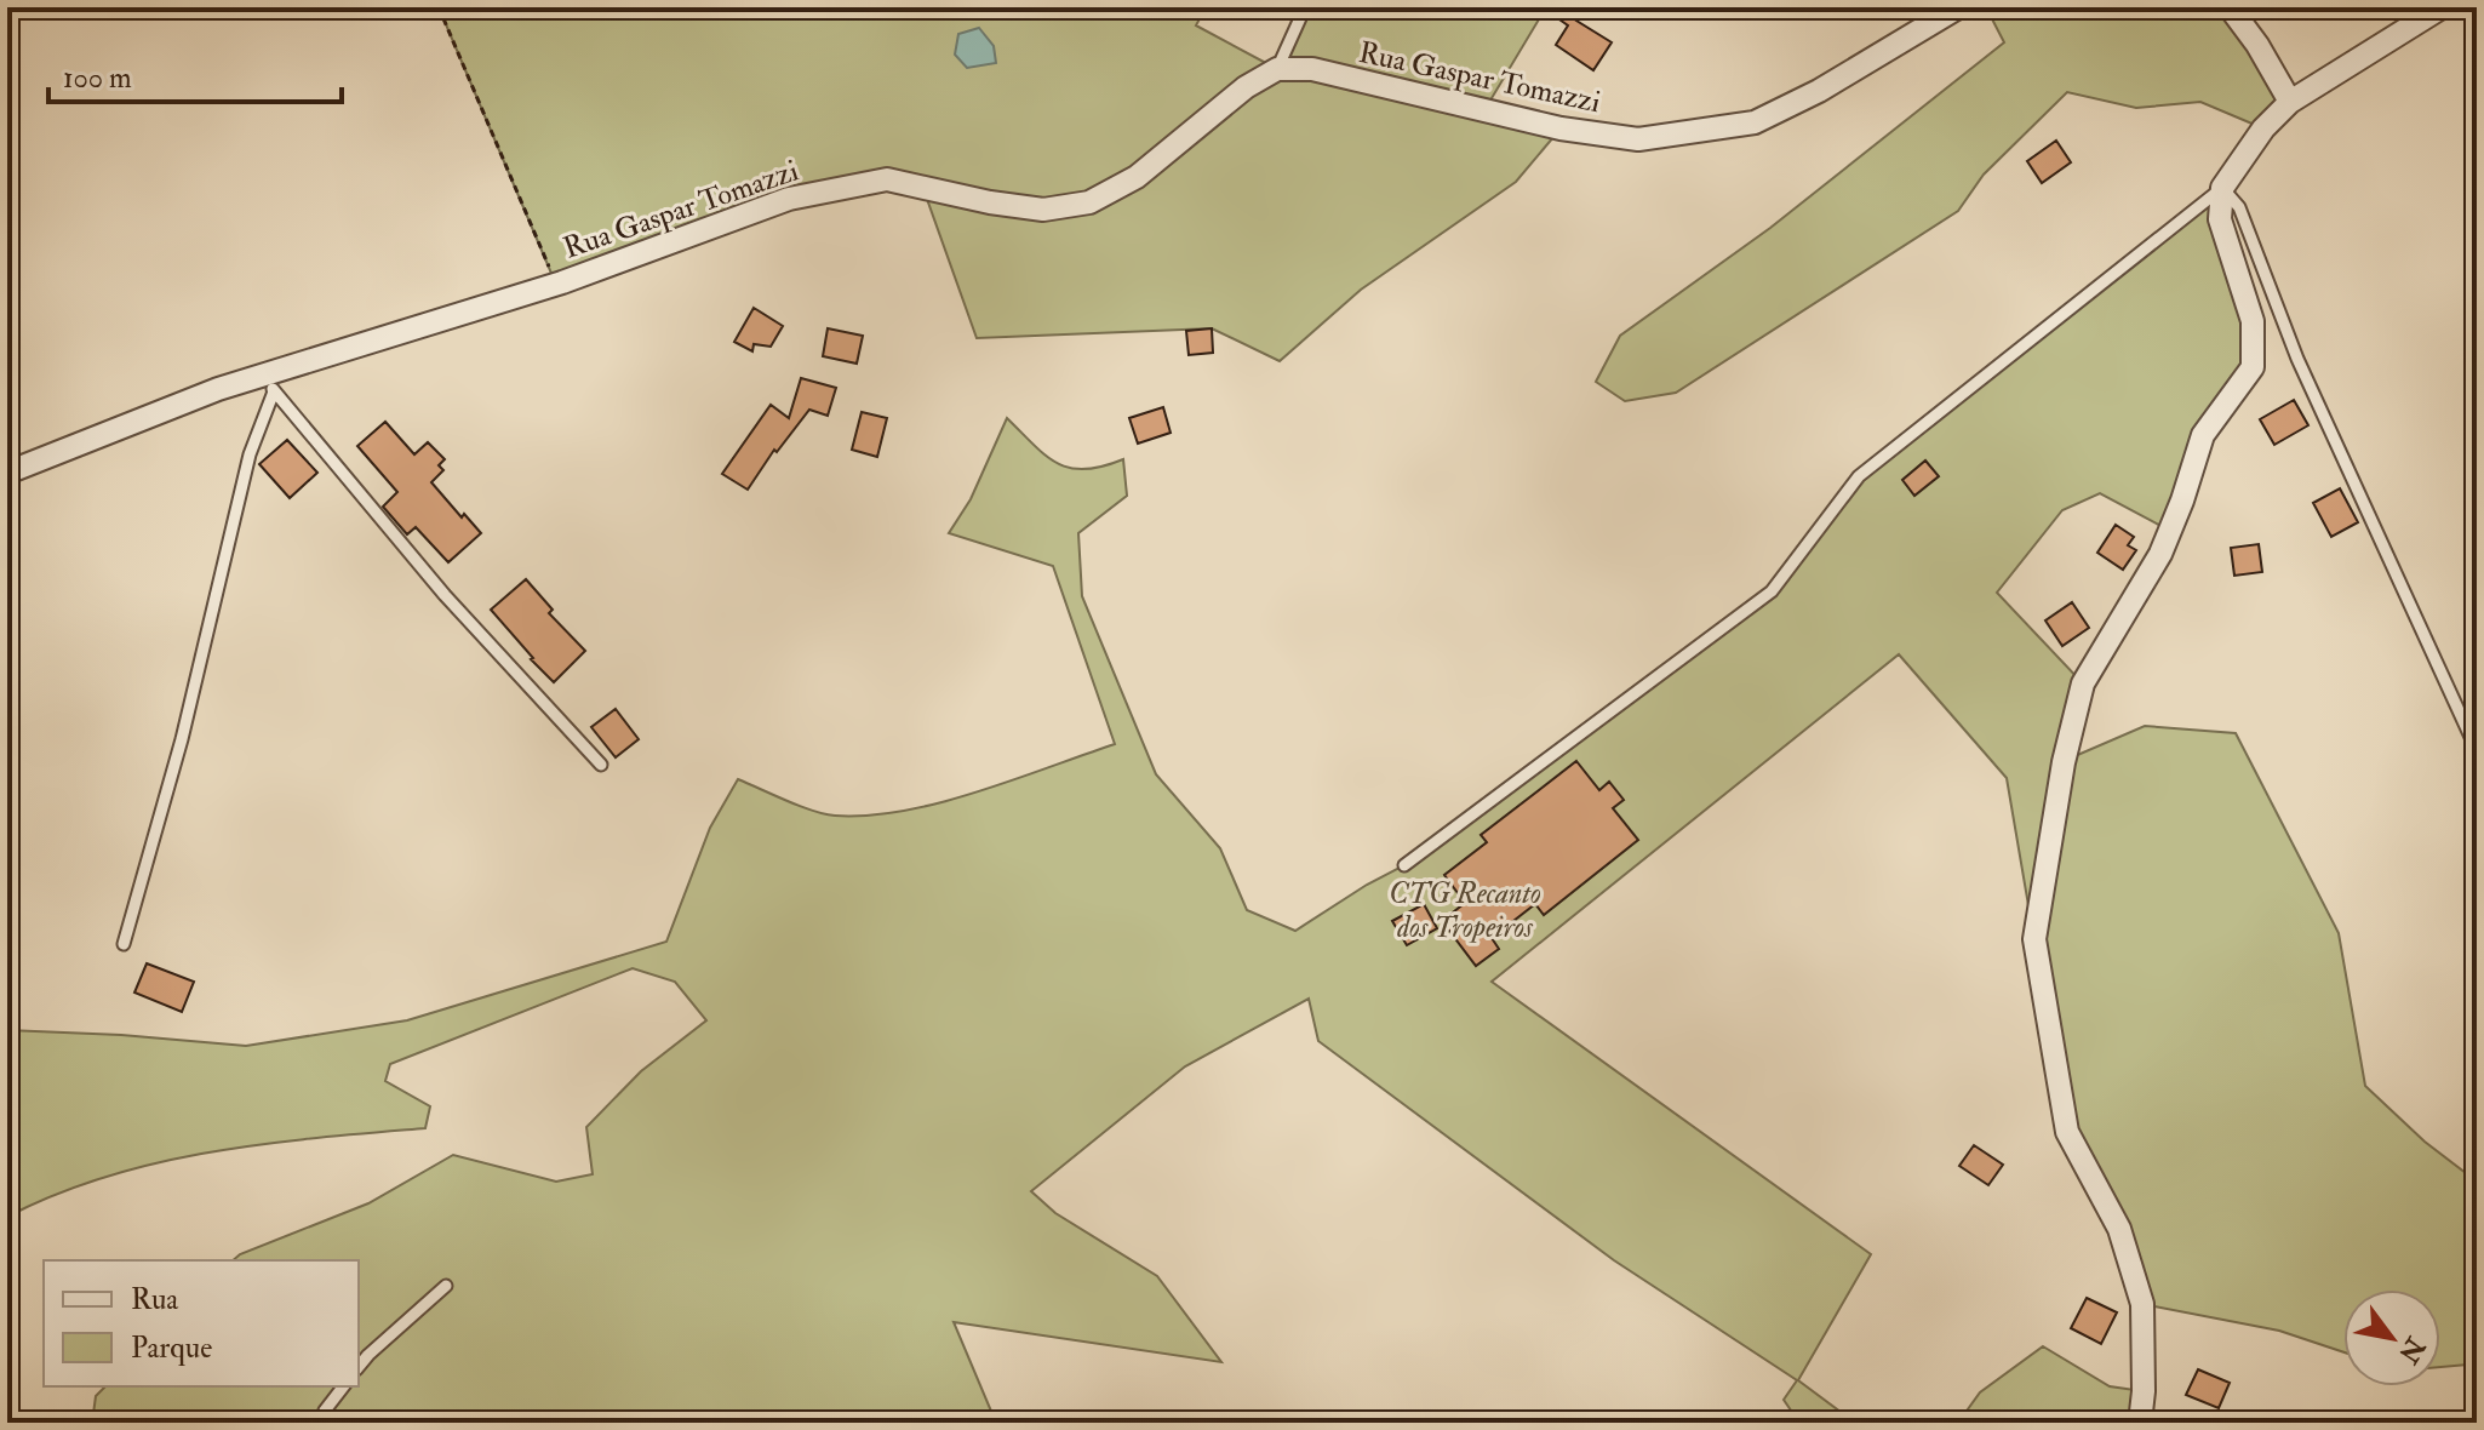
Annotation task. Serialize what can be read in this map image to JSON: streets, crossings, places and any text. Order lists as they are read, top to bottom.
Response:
{
  "streets": {
    "street": ["Rua Gaspar Tomazzi"]
  },
  "parks": ["CTG Recanto dos Tropeiros"],
  "legend": ["Rua", "Parque"],
  "scale_bar": "100 m",
  "north": "bottom right"
}
